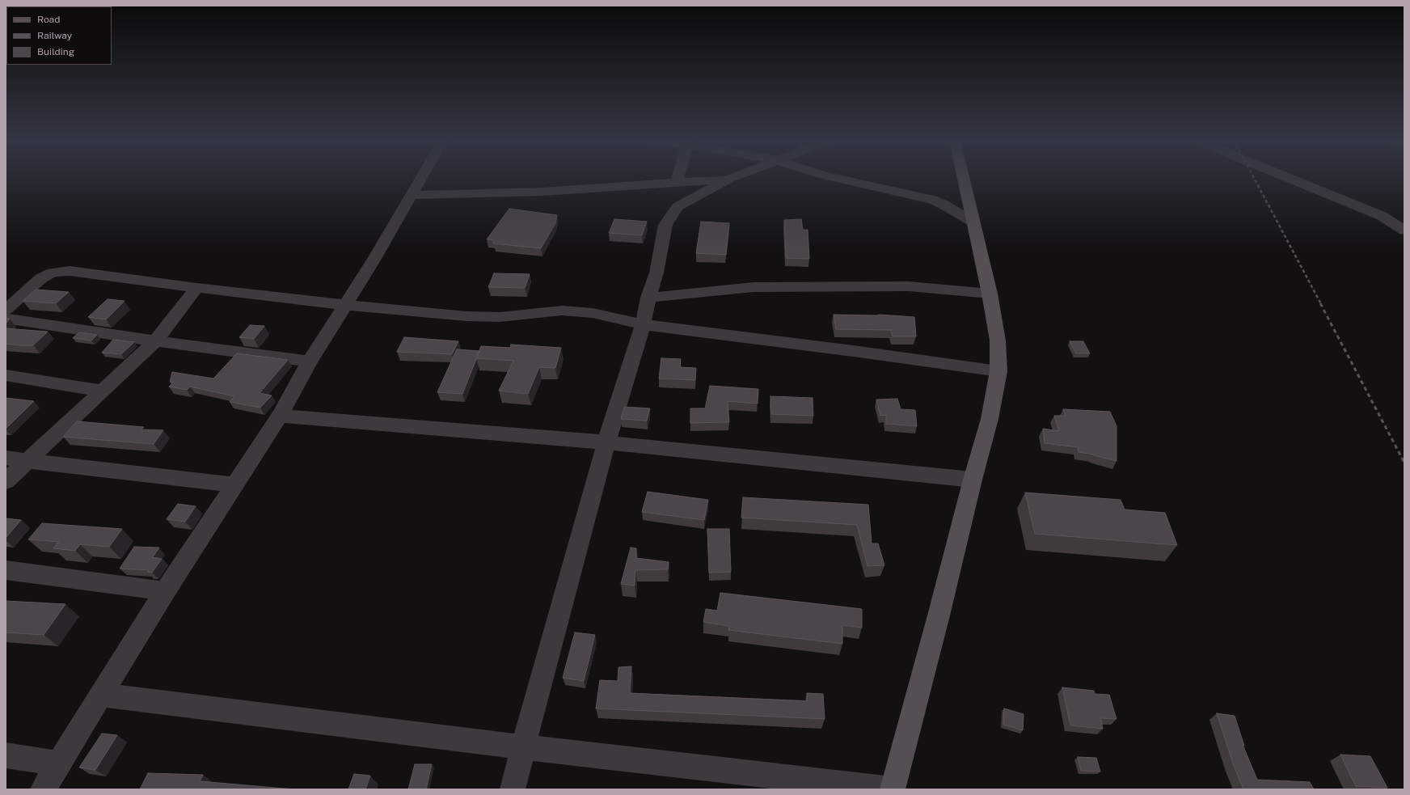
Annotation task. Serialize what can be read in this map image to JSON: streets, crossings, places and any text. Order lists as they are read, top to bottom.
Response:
{
  "legend": ["Road", "Railway", "Building"]
}
